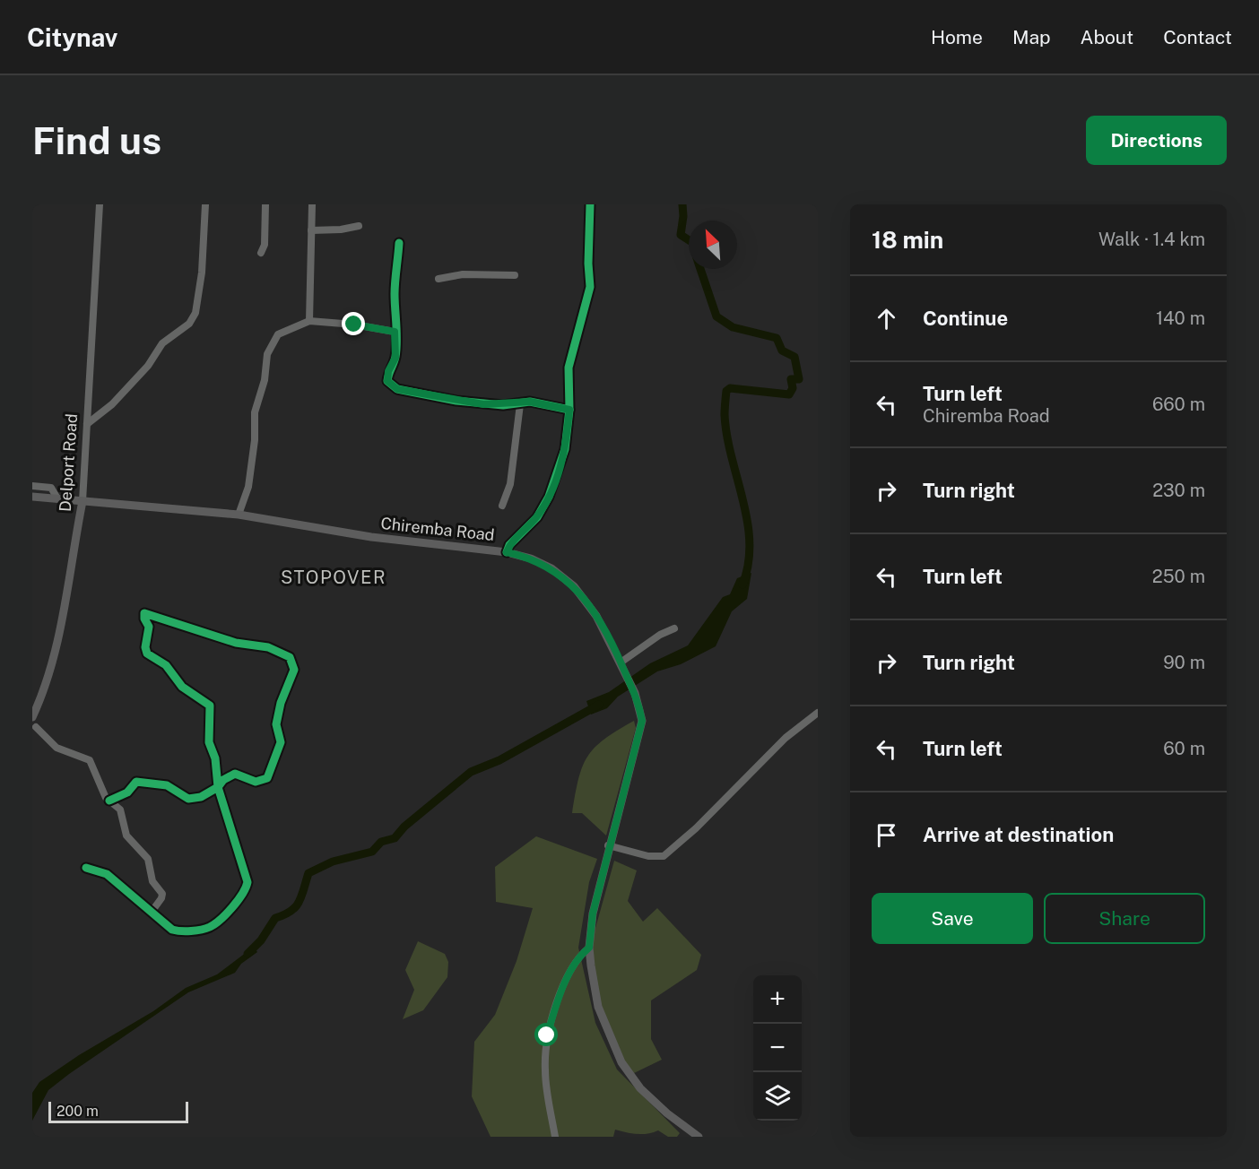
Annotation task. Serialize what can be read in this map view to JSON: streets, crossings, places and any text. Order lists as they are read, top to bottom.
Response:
{
  "streets": {
    "main road": ["Delport Road", "Chiremba Road"]
  },
  "crossings": [
    ["Delport Road", "Chiremba Road"]
  ],
  "districts": ["STOPOVER"],
  "scale_bar": "200 m",
  "north": "top left",
  "page": {
    "header": "Citynav",
    "nav": [
      "Home",
      "Map",
      "About",
      "Contact"
    ],
    "buttons": [
      "Directions",
      ["Save", "Share"]
    ],
    "title": "Find us",
    "heading": ["18 min", "Walk · 1.4 km"],
    "list": [
      ["Continue", "140 m"],
      ["Turn left", "Chiremba Road", "660 m"],
      ["Turn right", "230 m"],
      ["Turn left", "250 m"],
      ["Turn right", "90 m"],
      ["Turn left", "60 m"],
      "Arrive at destination"
    ],
    "map_buttons": ["+", "−"],
    "scale": "200 m"
  }
}
